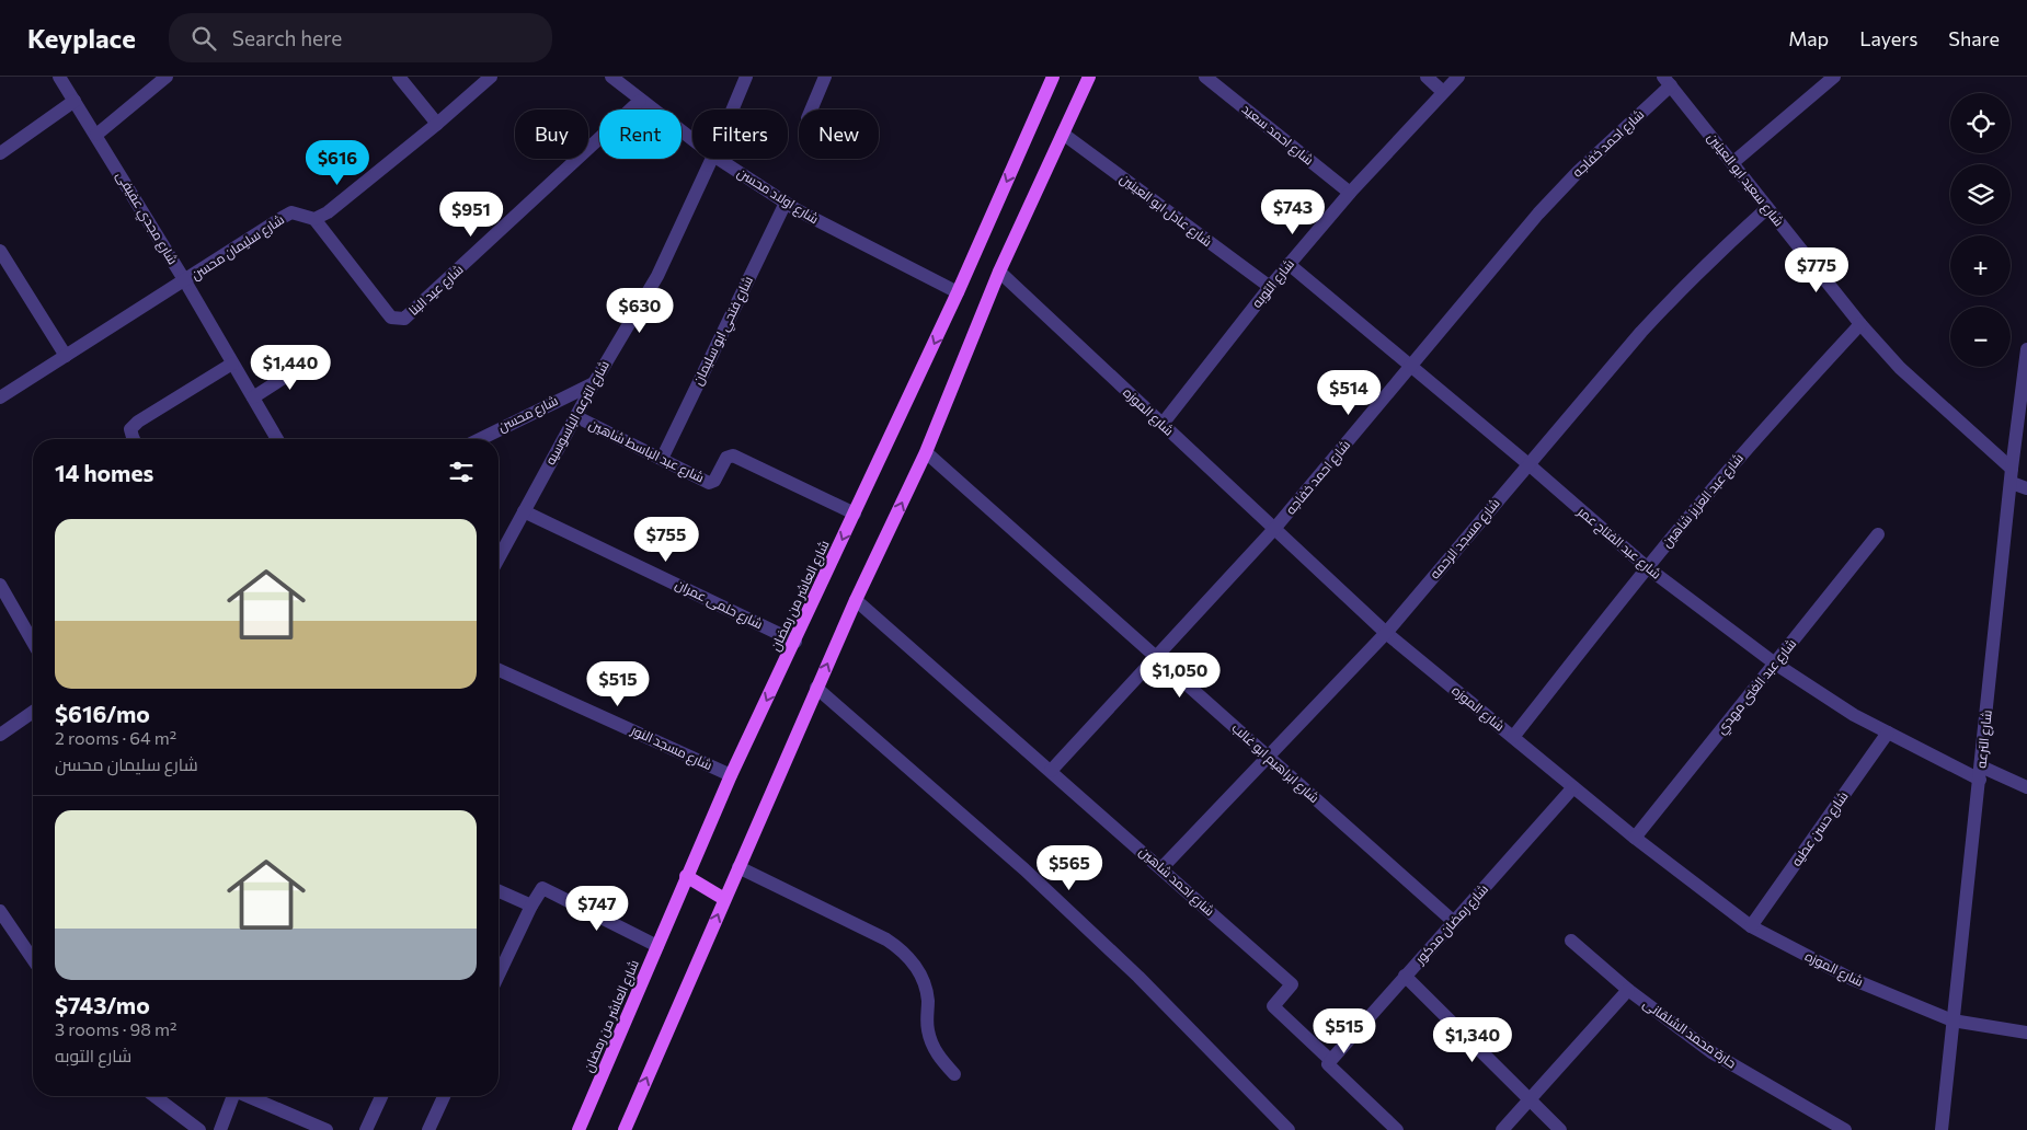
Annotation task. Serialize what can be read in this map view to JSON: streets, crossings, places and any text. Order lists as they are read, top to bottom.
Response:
{
  "streets": {
    "main road": ["شارع العاشر من رمضان"],
    "street": [
      "شارع احمد سعيد",
      "شارع احمد خفاجه",
      "شارع سعيد ابو العينين",
      "شارع اولاد محسن",
      "شارع عادل ابو العينين",
      "شارع مجدي عفيفى",
      "شارع سليمان محسن",
      "شارع التوبه",
      "شارع عيد البنا",
      "شارع فتحي ابو سليمان",
      "شارع الموزه",
      "شارع الترعه الباسوسيه",
      "شارع محسن",
      "شارع عبد الباسط شاهين",
      "شارع عبد العزيز شاهين",
      "شارع مسجد الرحمه",
      "شارع عبد الفتاح عمر",
      "شارع حلمى عمران",
      "شارع عبد الغنى مهدي",
      "شارع الترعه",
      "شارع مسجد النور",
      "شارع ابراهيم ابو غالب",
      "شارع حسن عطيه",
      "شارع احمد شاهين",
      "شارع رمضان مدكور",
      "حارة محمد الشلقانى"
    ]
  },
  "crossings": [
    ["شارع احمد سعيد", "شارع التوبه"],
    ["شارع احمد خفاجه", "شارع سعيد ابو العينين"],
    ["شارع احمد خفاجه", "شارع الموزه"],
    ["شارع احمد خفاجه", "شارع عبد الفتاح عمر"],
    ["شارع احمد خفاجه", "شارع ابراهيم ابو غالب"],
    ["شارع احمد خفاجه", "شارع احمد شاهين"],
    ["شارع سعيد ابو العينين", "شارع عبد العزيز شاهين"],
    ["شارع سعيد ابو العينين", "شارع مسجد الرحمه"],
    ["شارع سعيد ابو العينين", "شارع الترعه"],
    ["شارع اولاد محسن", "شارع عيد البنا"],
    ["شارع اولاد محسن", "شارع فتحي ابو سليمان"],
    ["شارع اولاد محسن", "شارع العاشر من رمضان"],
    ["شارع عادل ابو العينين", "شارع التوبه"],
    ["شارع مجدي عفيفى", "شارع سليمان محسن"],
    ["شارع سليمان محسن", "شارع عيد البنا"],
    ["شارع التوبه", "شارع الموزه"],
    ["شارع التوبه", "شارع عبد الفتاح عمر"],
    ["شارع فتحي ابو سليمان", "شارع عبد الباسط شاهين"],
    ["شارع الموزه", "شارع عبد العزيز شاهين"],
    ["شارع الموزه", "شارع مسجد الرحمه"],
    ["شارع الموزه", "شارع عبد الغنى مهدي"],
    ["شارع الموزه", "شارع الترعه"],
    ["شارع الموزه", "شارع حسن عطيه"],
    ["شارع الموزه", "شارع رمضان مدكور"],
    ["شارع الترعه الباسوسيه", "شارع محسن"],
    ["شارع الترعه الباسوسيه", "شارع عبد الباسط شاهين"],
    ["شارع الترعه الباسوسيه", "شارع حلمى عمران"],
    ["شارع عبد الباسط شاهين", "شارع العاشر من رمضان"],
    ["شارع عبد العزيز شاهين", "شارع عبد الفتاح عمر"],
    ["شارع مسجد الرحمه", "شارع عبد الفتاح عمر"],
    ["شارع مسجد الرحمه", "شارع ابراهيم ابو غالب"],
    ["شارع مسجد الرحمه", "شارع احمد شاهين"],
    ["شارع عبد الفتاح عمر", "شارع عبد الغنى مهدي"],
    ["شارع عبد الفتاح عمر", "شارع الترعه"],
    ["شارع عبد الفتاح عمر", "شارع حسن عطيه"],
    ["شارع العاشر من رمضان", "شارع حلمى عمران"],
    ["شارع العاشر من رمضان", "شارع مسجد النور"],
    ["شارع ابراهيم ابو غالب", "شارع رمضان مدكور"],
    ["شارع احمد شاهين", "شارع رمضان مدكور"]
  ],
  "page": {
    "header": "Keyplace",
    "search": "Search here",
    "nav": ["Map", "Layers", "Share"],
    "map_buttons": ["+", "−"],
    "chip": [
      "Buy",
      "Rent",
      "Filters",
      "New"
    ],
    "price": [
      "$616",
      "$743",
      "$951",
      "$775",
      "$630",
      "$1,440",
      "$514",
      "$755",
      "$1,050",
      "$515",
      "$565",
      "$747",
      "$515",
      "$1,340"
    ],
    "heading": "14 homes",
    "list": [
      {
        "name": "$616/mo",
        "note": "2 rooms · 64 m² · شارع سليمان محسن"
      },
      {
        "name": "$743/mo",
        "note": "3 rooms · 98 m² · شارع التوبه"
      }
    ]
  }
}
